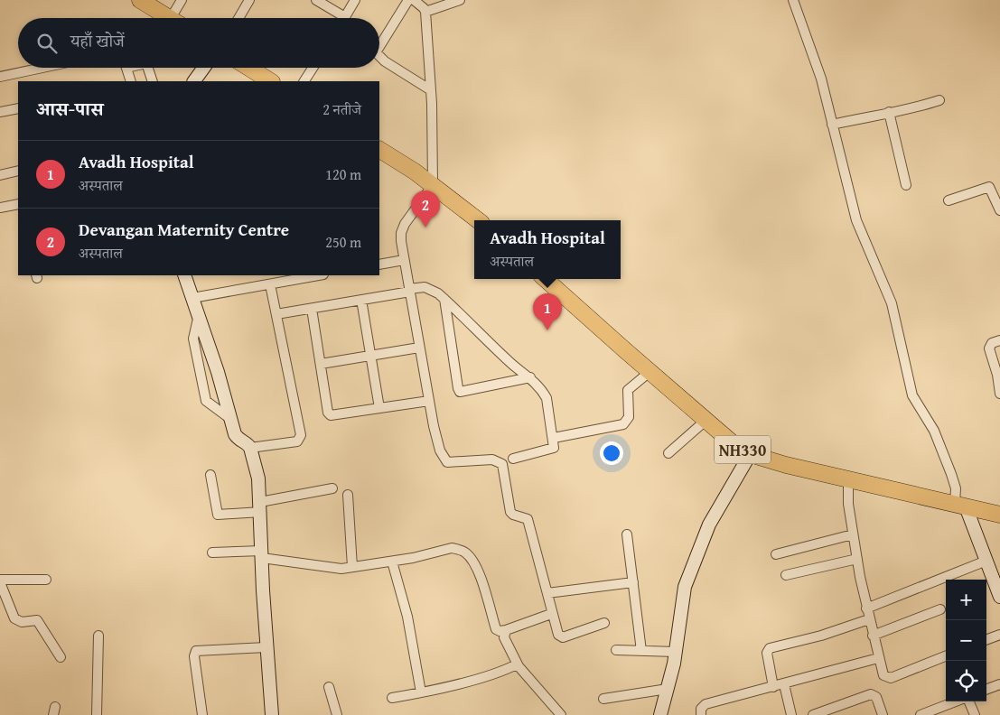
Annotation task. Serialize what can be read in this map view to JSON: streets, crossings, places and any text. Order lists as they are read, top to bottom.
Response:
{
  "streets": {
    "highway": ["NH330"]
  },
  "page": {
    "search": "यहाँ खोजें",
    "heading": ["आस-पास", "2 नतीजे"],
    "list": [
      {
        "mark": "1",
        "name": "Avadh Hospital",
        "note": "अस्पताल",
        "value": "120 m"
      },
      {
        "mark": "2",
        "name": "Devangan Maternity Centre",
        "note": "अस्पताल",
        "value": "250 m"
      }
    ],
    "pins": ["2", "1"],
    "popup": ["Avadh Hospital", "अस्पताल"],
    "map_buttons": ["+", "−"]
  }
}
